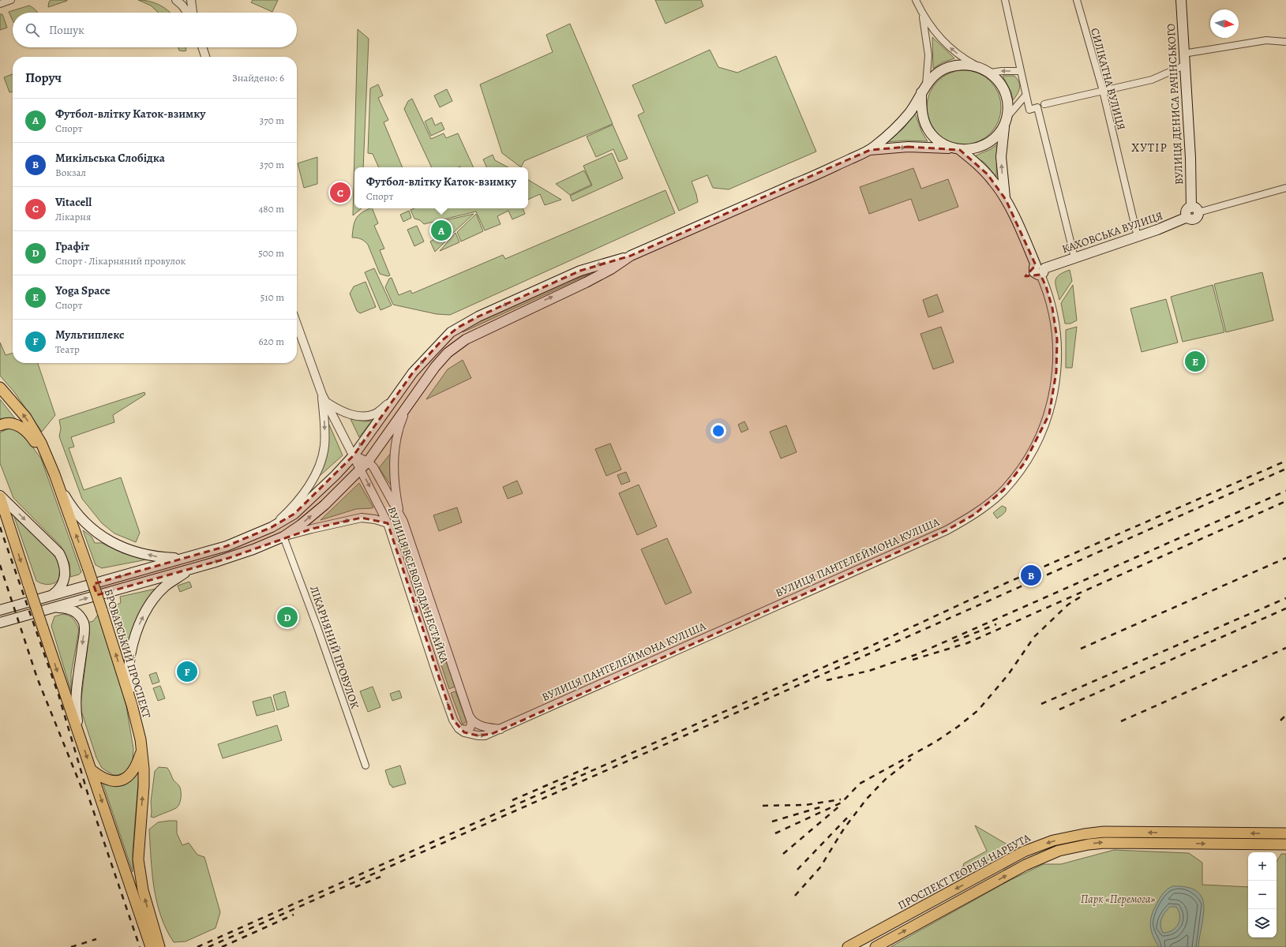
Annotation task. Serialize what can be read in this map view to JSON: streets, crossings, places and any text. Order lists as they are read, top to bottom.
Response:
{
  "streets": {
    "main road": [
      "ВУЛИЦЯ ДЕНИСА РАЧІНСЬКОГО",
      "КАХОВСЬКА ВУЛИЦЯ",
      "ВУЛИЦЯ ПАНТЕЛЕЙМОНА КУЛІША",
      "БРОВАРСЬКИЙ ПРОСПЕКТ",
      "ПРОСПЕКТ ГЕОРГІЯ НАРБУТА"
    ],
    "street": ["СИЛІКАТНА ВУЛИЦЯ", "ВУЛИЦЯ ВСЕВОЛОДА НЕСТАЙКА", "ЛІКАРНЯНИЙ ПРОВУЛОК"]
  },
  "crossings": [
    ["СИЛІКАТНА ВУЛИЦЯ", "КАХОВСЬКА ВУЛИЦЯ"],
    ["ВУЛИЦЯ ДЕНИСА РАЧІНСЬКОГО", "КАХОВСЬКА ВУЛИЦЯ"],
    ["КАХОВСЬКА ВУЛИЦЯ", "ВУЛИЦЯ ПАНТЕЛЕЙМОНА КУЛІША"],
    ["ВУЛИЦЯ ПАНТЕЛЕЙМОНА КУЛІША", "ВУЛИЦЯ ВСЕВОЛОДА НЕСТАЙКА"]
  ],
  "districts": ["ХУТІР"],
  "parks": ["Парк «Перемога»"],
  "north": "right",
  "page": {
    "search": "Пошук",
    "heading": ["Поруч", "Знайдено: 6"],
    "list": [
      {
        "mark": "A",
        "name": "Футбол-влітку Каток-взимку",
        "note": "Спорт",
        "value": "370 m"
      },
      {
        "mark": "B",
        "name": "Микільська Слобідка",
        "note": "Вокзал",
        "value": "370 m"
      },
      {
        "mark": "C",
        "name": "Vitacell",
        "note": "Лікарня",
        "value": "480 m"
      },
      {
        "mark": "D",
        "name": "Графіт",
        "note": "Спорт · Лікарняний провулок",
        "value": "500 m"
      },
      {
        "mark": "E",
        "name": "Yoga Space",
        "note": "Спорт",
        "value": "510 m"
      },
      {
        "mark": "F",
        "name": "Мультиплекс",
        "note": "Театр",
        "value": "620 m"
      }
    ],
    "popup": ["Футбол-влітку Каток-взимку", "Спорт"],
    "pins": [
      "C",
      "A",
      "E",
      "B",
      "D",
      "F"
    ],
    "map_buttons": ["+", "−"]
  }
}
